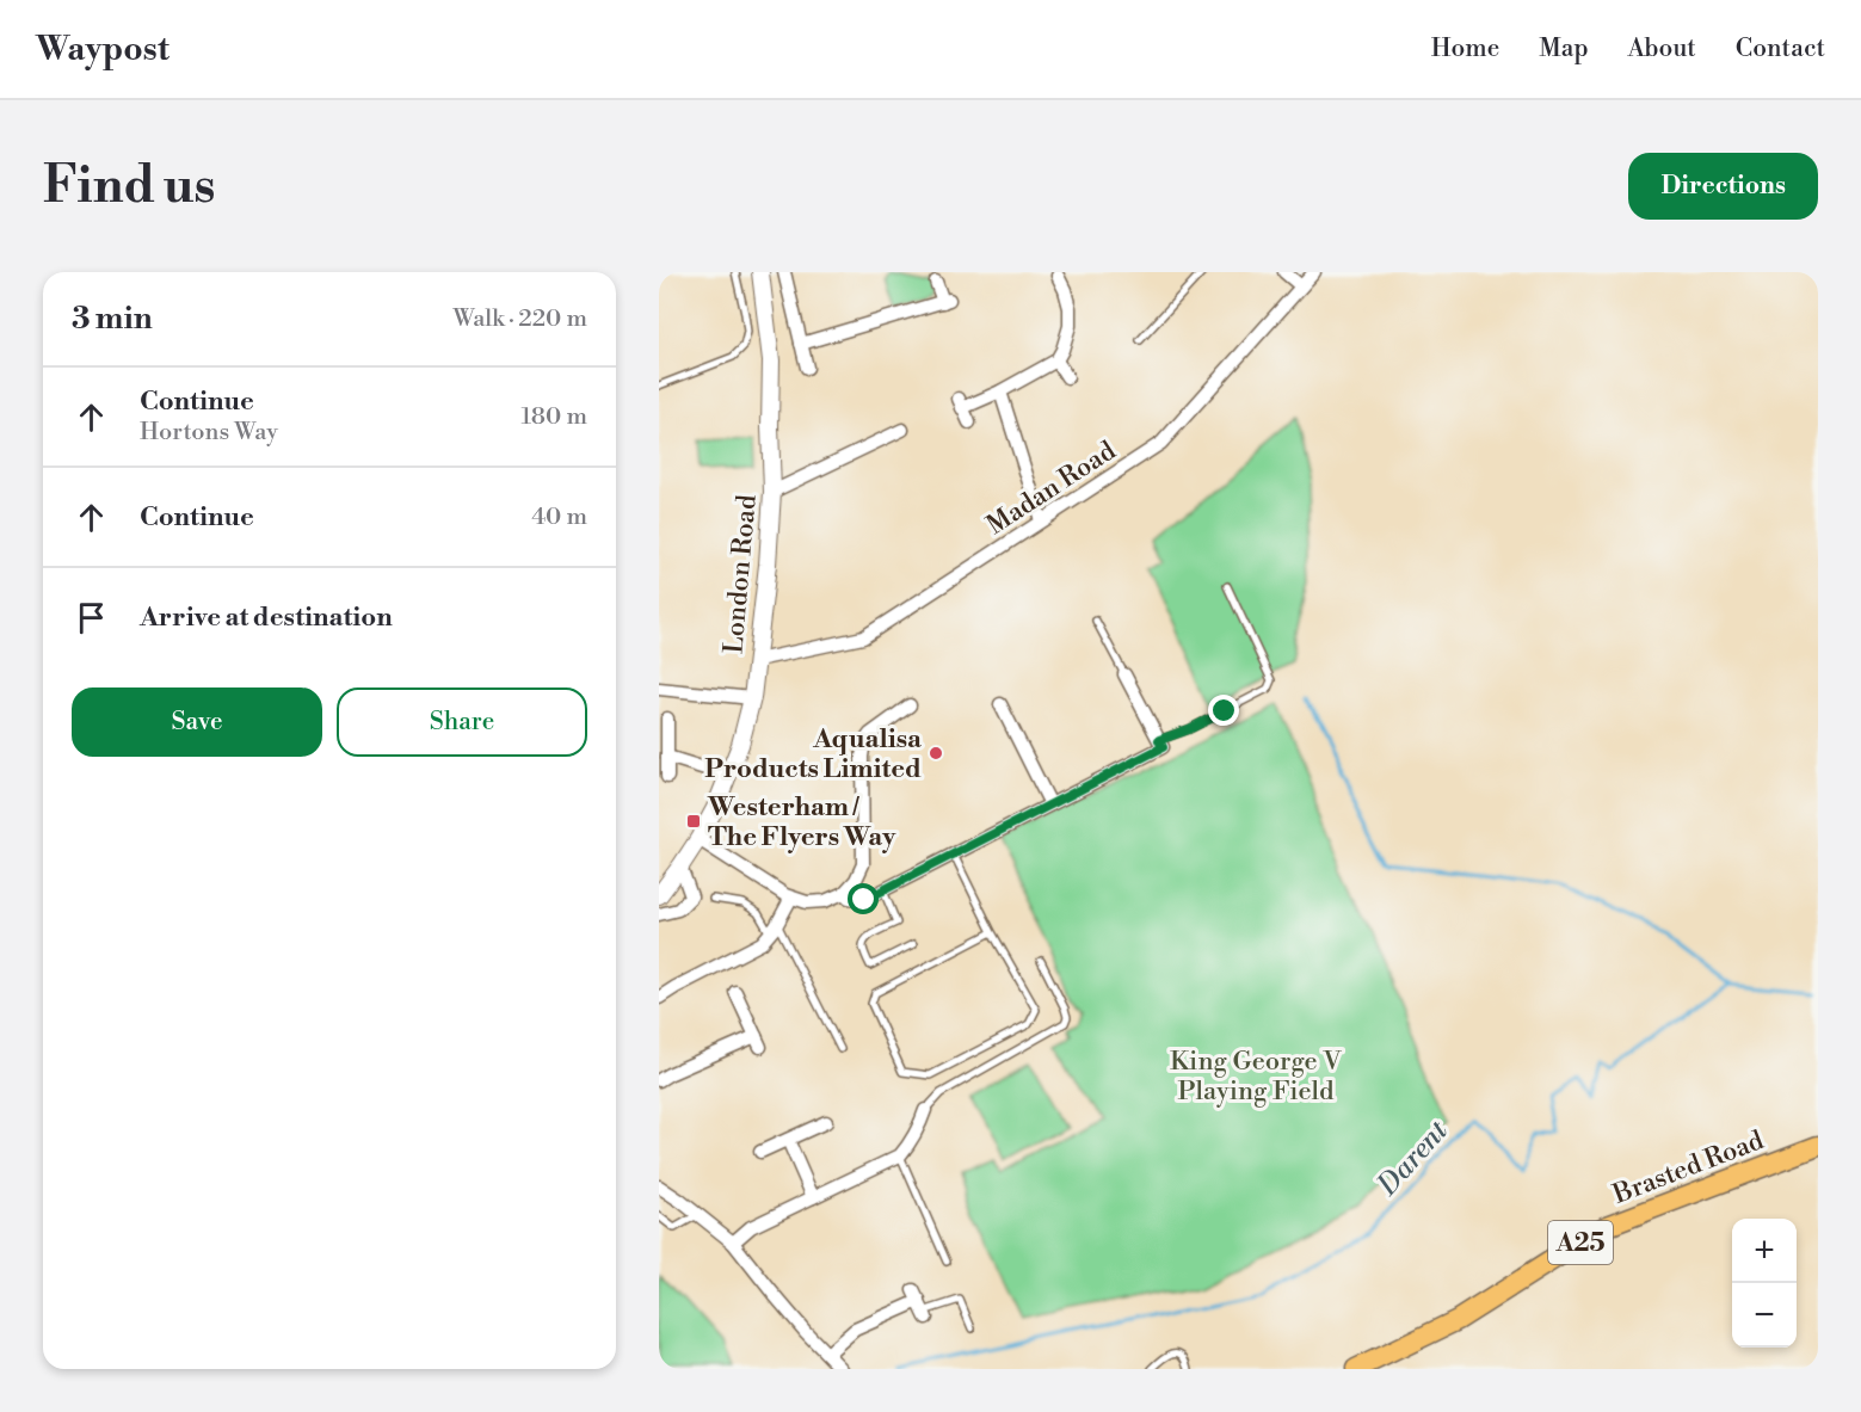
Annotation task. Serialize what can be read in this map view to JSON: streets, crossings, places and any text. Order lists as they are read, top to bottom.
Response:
{
  "streets": {
    "main road": ["Brasted Road", "A25"],
    "street": ["Madan Road", "London Road"]
  },
  "crossings": [
    ["Madan Road", "London Road"]
  ],
  "water": ["Darent"],
  "parks": ["King George V Playing Field"],
  "places": {
    "other": ["Aqualisa Products Limited"],
    "transit": ["Westerham / The Flyers Way"]
  },
  "page": {
    "header": "Waypost",
    "nav": [
      "Home",
      "Map",
      "About",
      "Contact"
    ],
    "buttons": [
      "Directions",
      ["Save", "Share"]
    ],
    "title": "Find us",
    "heading": ["3 min", "Walk · 220 m"],
    "list": [
      ["Continue", "Hortons Way", "180 m"],
      ["Continue", "40 m"],
      "Arrive at destination"
    ],
    "map_buttons": ["+", "−"]
  }
}
